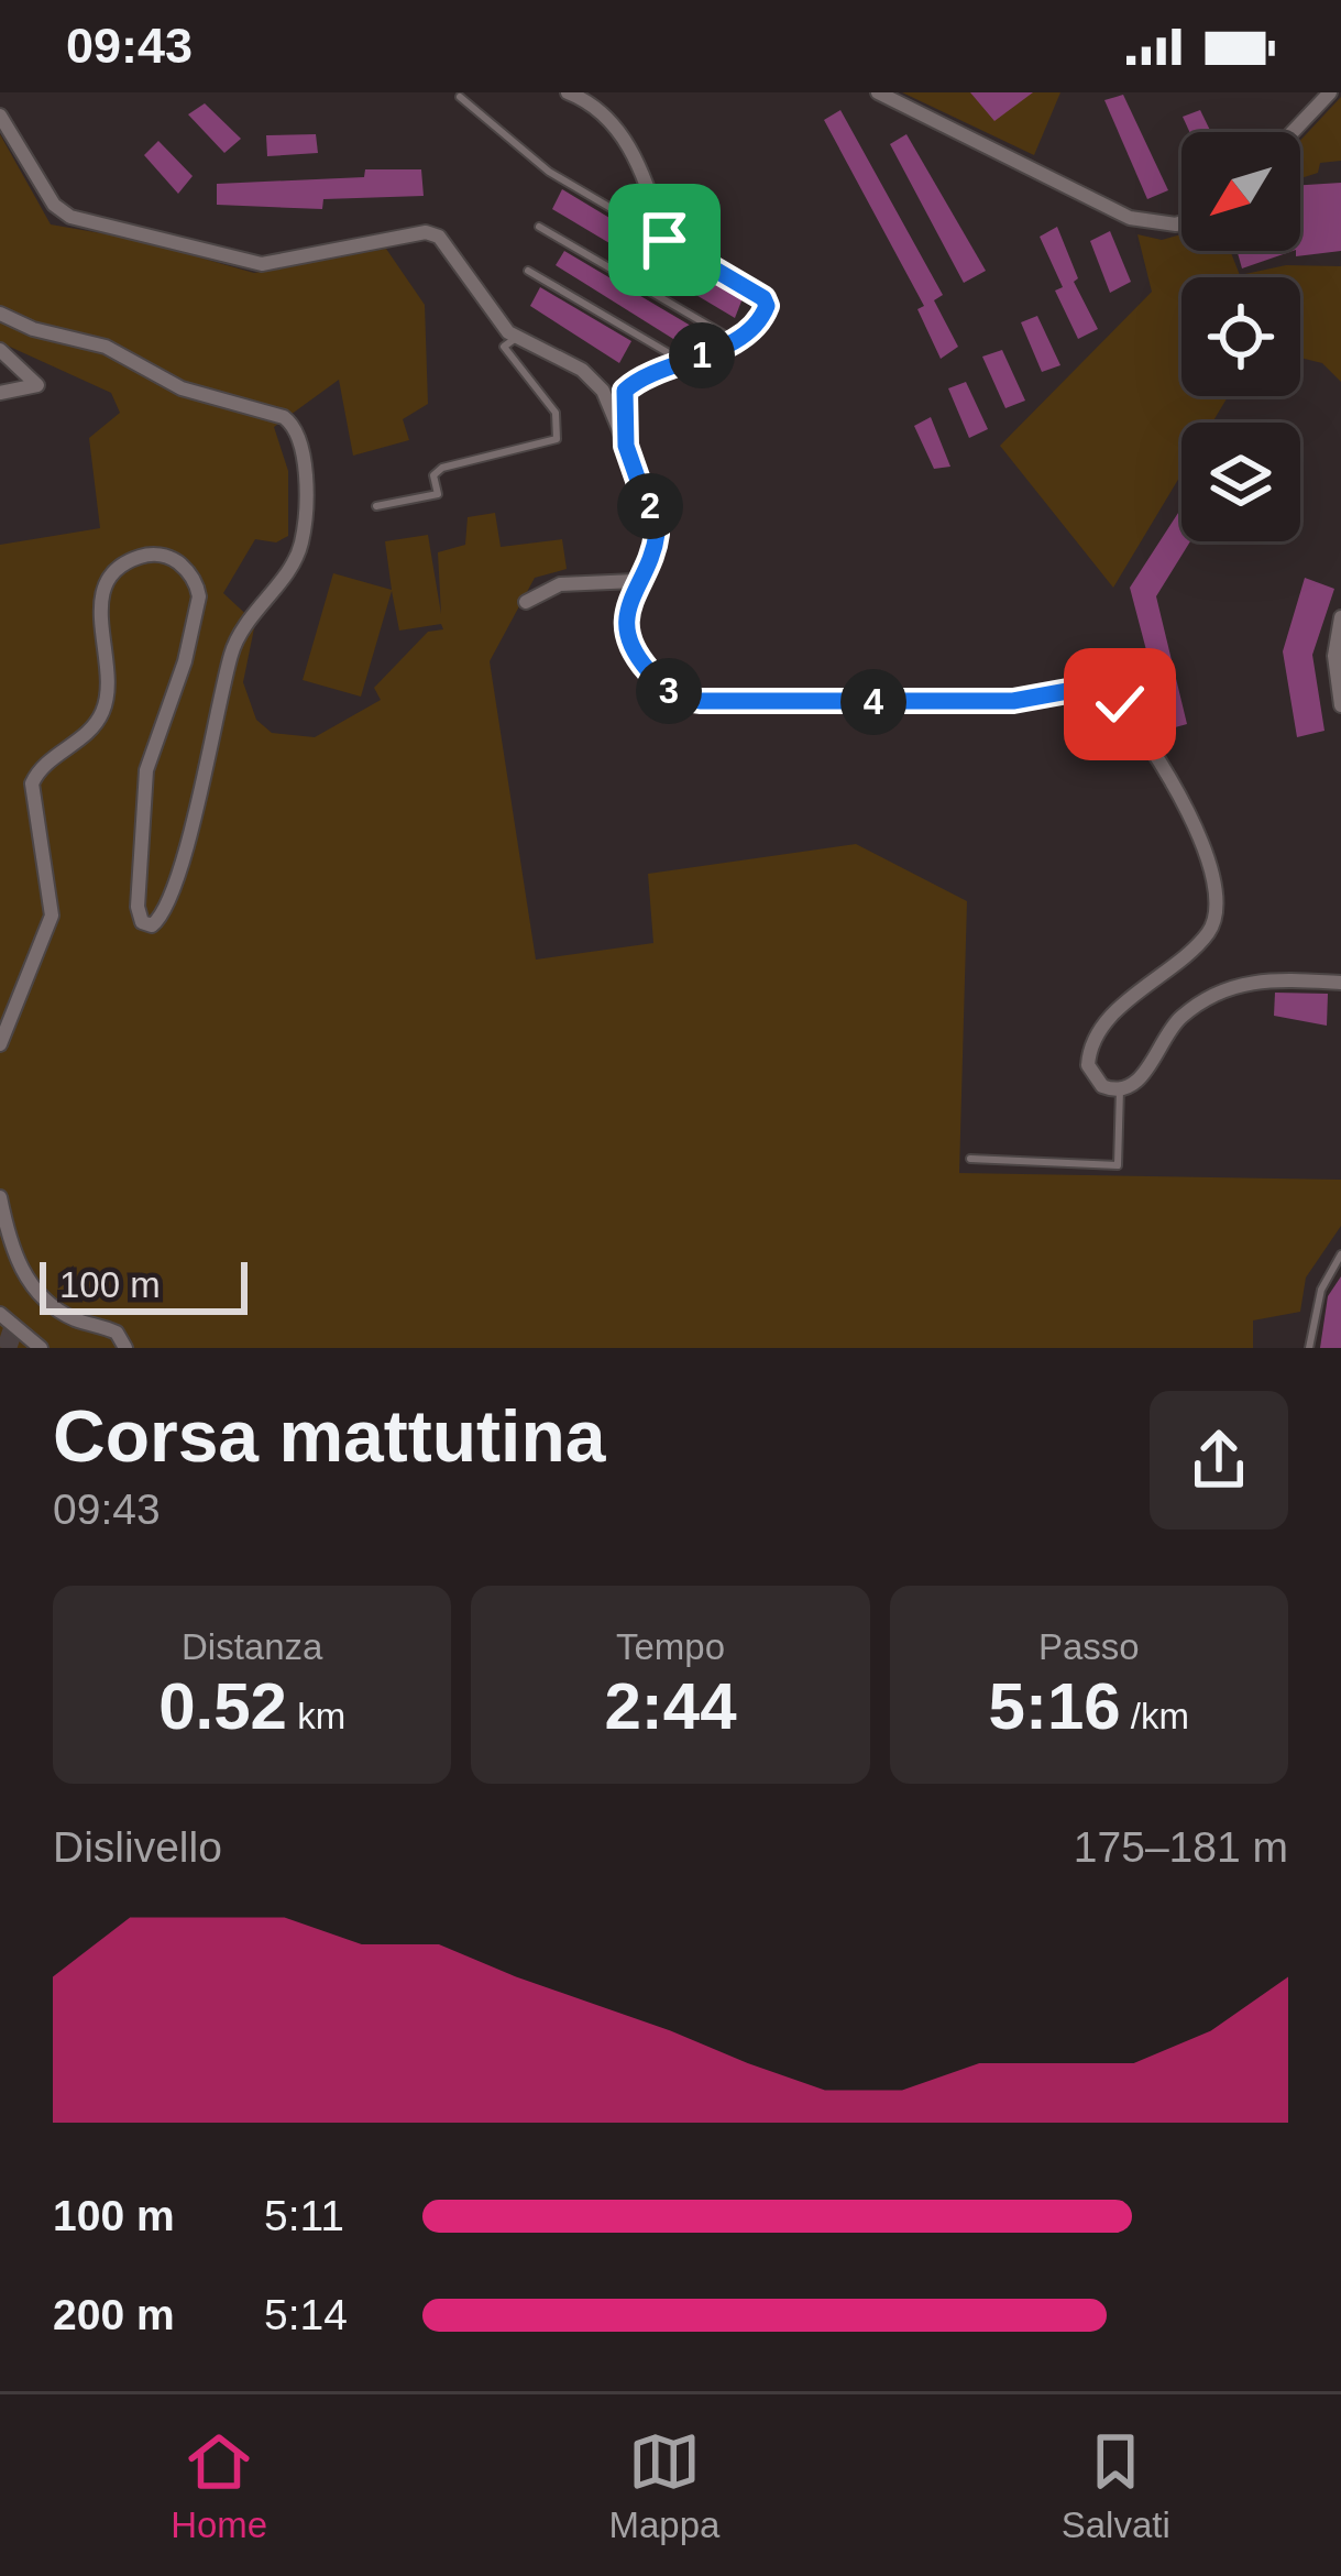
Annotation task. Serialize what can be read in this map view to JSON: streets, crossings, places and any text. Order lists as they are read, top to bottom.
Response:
{
  "scale_bar": "100 m",
  "north": "bottom left",
  "page": {
    "status": "09:43",
    "pins": [
      "1",
      "2",
      "3",
      "4"
    ],
    "scale": "100 m",
    "heading": ["Corsa mattutina", "09:43"],
    "stats": [
      ["Distanza", "0.52 km"],
      ["Tempo", "2:44"],
      ["Passo", "5:16 /km"]
    ],
    "chart": ["Dislivello", "175–181 m"],
    "list": [
      {
        "name": "100 m",
        "note": "5:11"
      },
      {
        "name": "200 m",
        "note": "5:14"
      }
    ],
    "tabs": ["Home", "Mappa", "Salvati"]
  }
}
